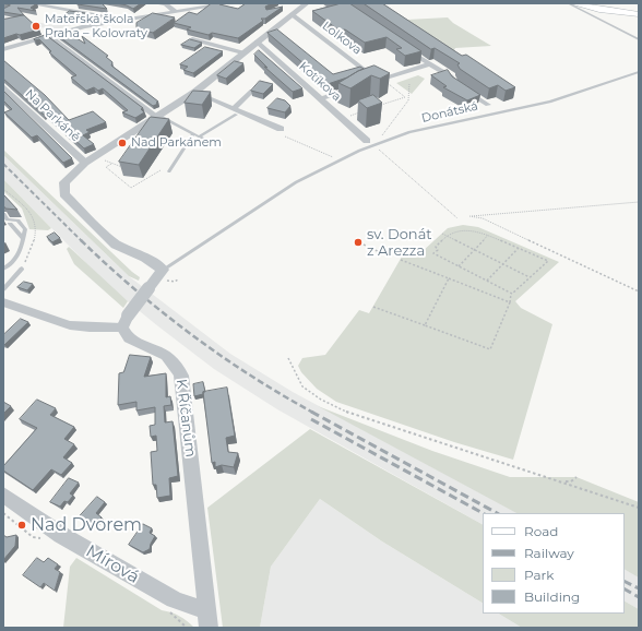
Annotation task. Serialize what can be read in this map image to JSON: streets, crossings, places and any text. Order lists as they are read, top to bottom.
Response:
{
  "streets": {
    "street": [
      "Lolkova",
      "Kotíkova",
      "Na Parkáně",
      "K Říčanům",
      "Mírová"
    ],
    "lane": ["Donátská"]
  },
  "crossings": [
    ["Kotíkova", "Donátská"],
    ["K Říčanům", "Mírová"]
  ],
  "places": [
    "Mateřská škola Praha – Kolovraty",
    "Nad Parkánem",
    "sv. Donát z Arezza",
    "Nad Dvorem"
  ],
  "legend": [
    "Road",
    "Railway",
    "Park",
    "Building"
  ]
}
